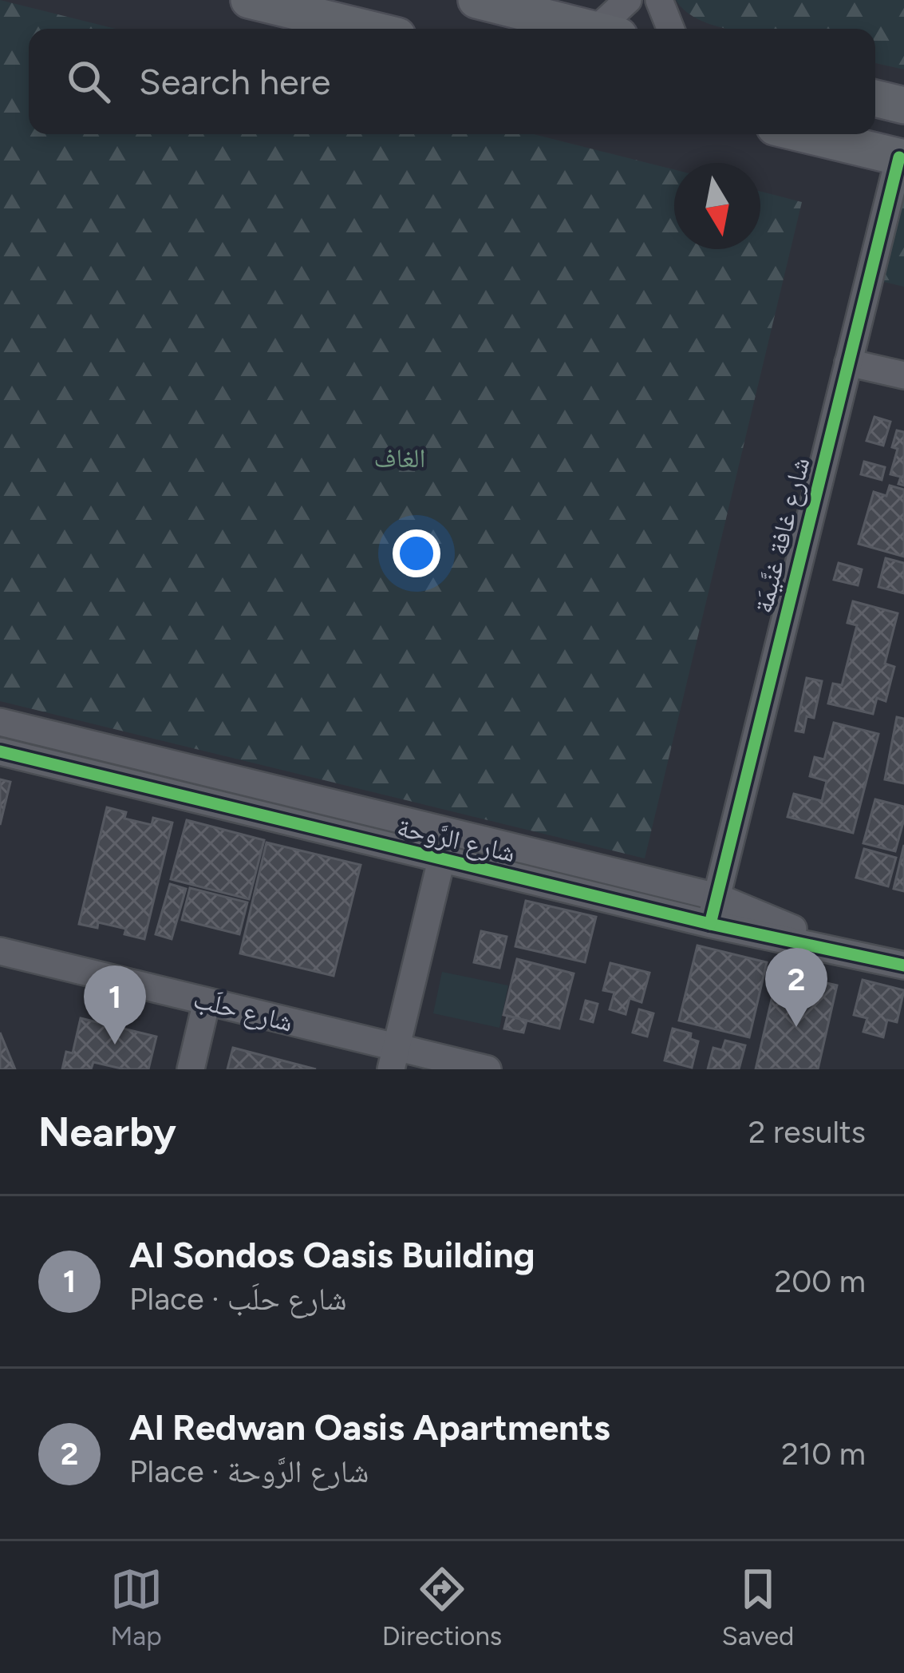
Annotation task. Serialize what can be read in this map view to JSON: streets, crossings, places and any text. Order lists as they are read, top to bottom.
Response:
{
  "streets": {
    "street": ["شارع غافة غنَّيمَة", "شارع الرَّوحة", "شارع حلَب"]
  },
  "crossings": [
    ["شارع غافة غنَّيمَة", "شارع الرَّوحة"]
  ],
  "parks": ["الغاف"],
  "north": "bottom",
  "page": {
    "search": "Search here",
    "pins": ["2", "1"],
    "heading": ["Nearby", "2 results"],
    "list": [
      {
        "mark": "1",
        "name": "Al Sondos Oasis Building",
        "note": "Place · شارع حلَب",
        "value": "200 m"
      },
      {
        "mark": "2",
        "name": "Al Redwan Oasis Apartments",
        "note": "Place · شارع الرَّوحة",
        "value": "210 m"
      }
    ],
    "nav": ["Map", "Directions", "Saved"]
  }
}
